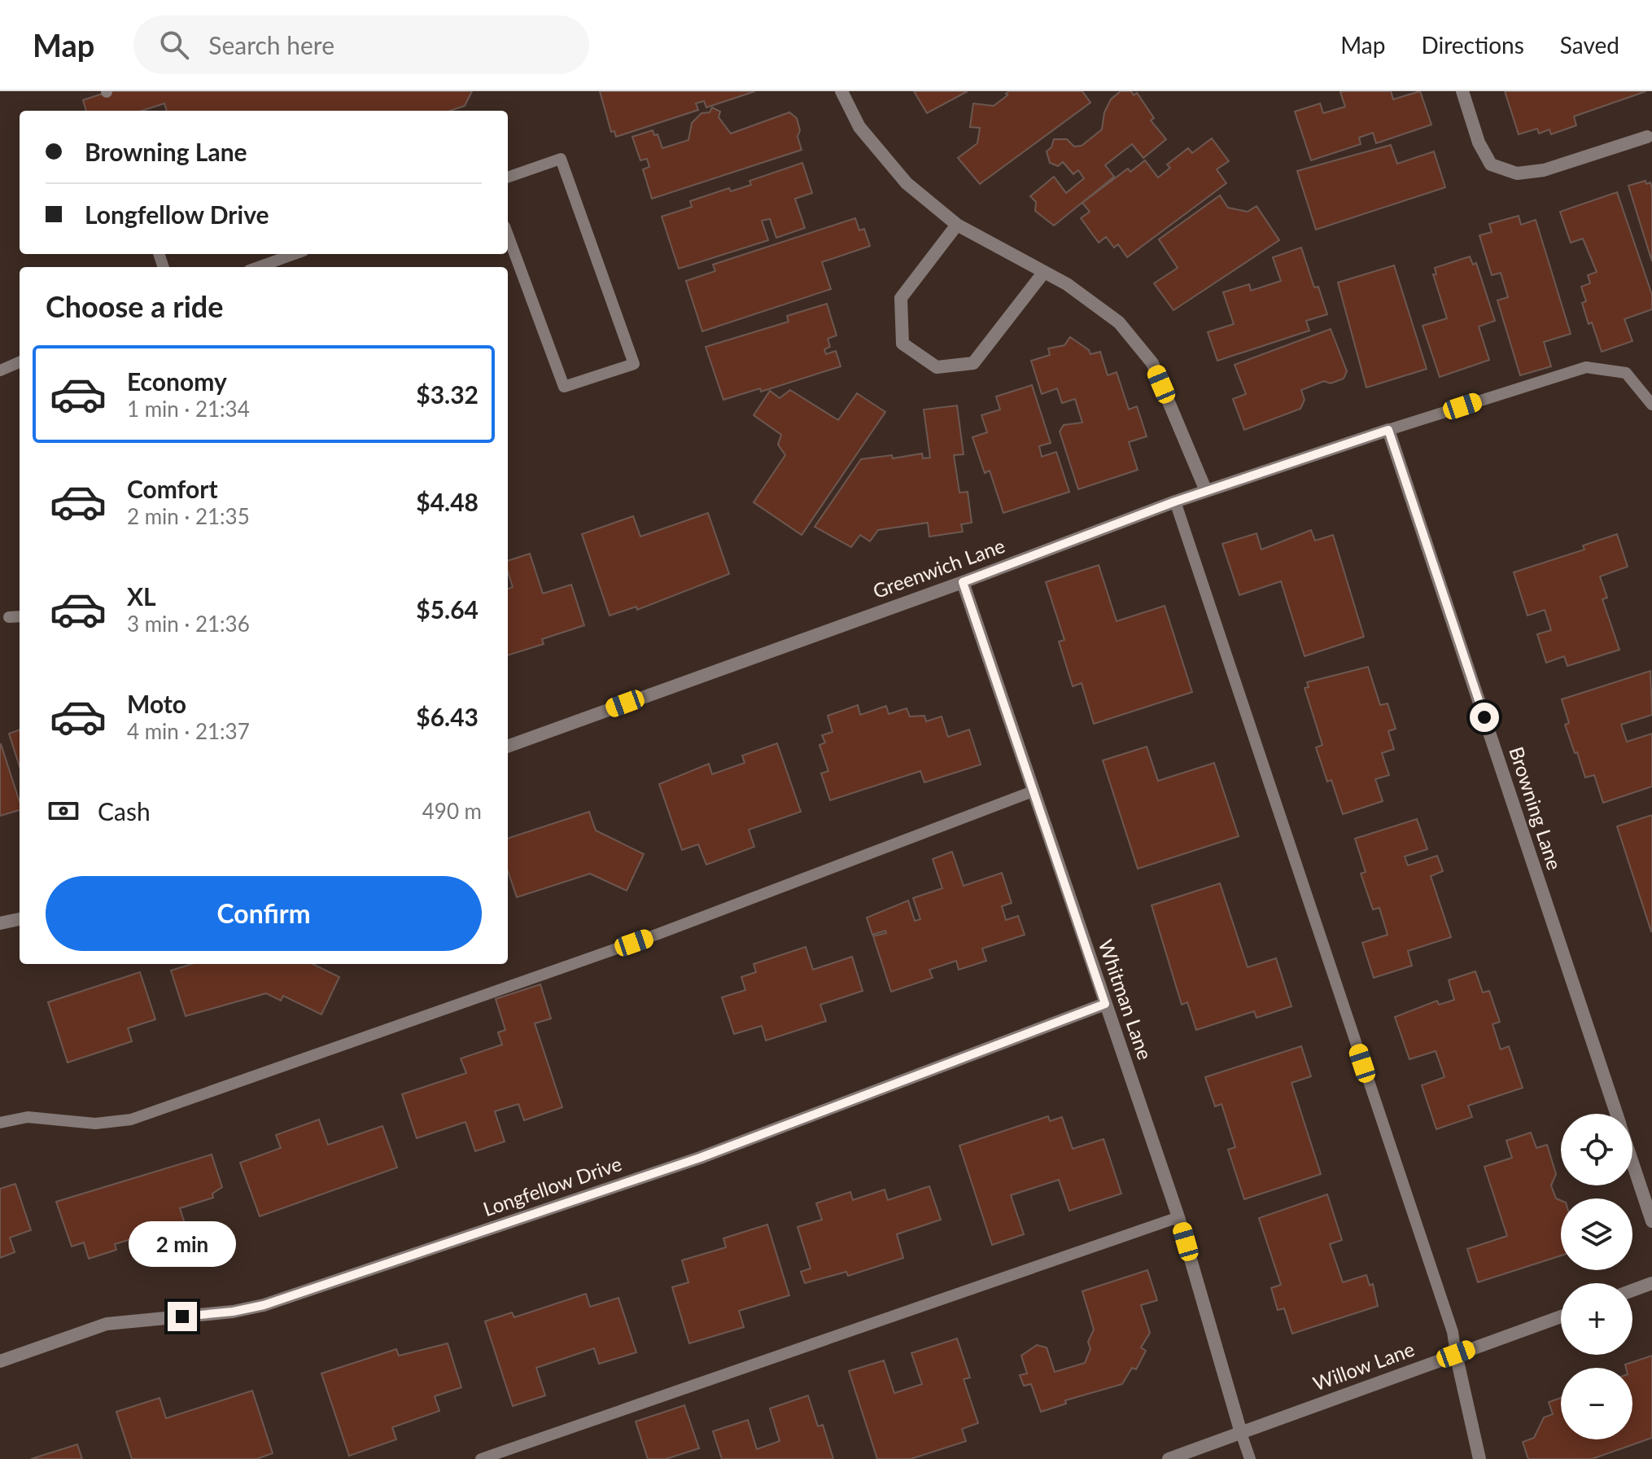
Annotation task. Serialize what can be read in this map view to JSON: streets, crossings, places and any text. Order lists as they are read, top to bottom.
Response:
{
  "streets": {
    "street": [
      "Greenwich Lane",
      "Browning Lane",
      "Whitman Lane",
      "Longfellow Drive",
      "Willow Lane"
    ]
  },
  "crossings": [
    ["Greenwich Lane", "Browning Lane"],
    ["Greenwich Lane", "Whitman Lane"],
    ["Whitman Lane", "Longfellow Drive"],
    ["Whitman Lane", "Willow Lane"]
  ],
  "page": {
    "header": "Map",
    "search": "Search here",
    "nav": ["Map", "Directions", "Saved"],
    "banner": ["Browning Lane", "Longfellow Drive"],
    "heading": "Choose a ride",
    "list": [
      {
        "name": "Economy",
        "note": "1 min · 21:34",
        "value": "$3.32"
      },
      {
        "name": "Comfort",
        "note": "2 min · 21:35",
        "value": "$4.48"
      },
      {
        "name": "XL",
        "note": "3 min · 21:36",
        "value": "$5.64"
      },
      {
        "name": "Moto",
        "note": "4 min · 21:37",
        "value": "$6.43"
      }
    ],
    "pay": ["Cash", "490 m"],
    "buttons": "Confirm",
    "map_buttons": ["+", "−"],
    "bubble": "2 min"
  }
}
